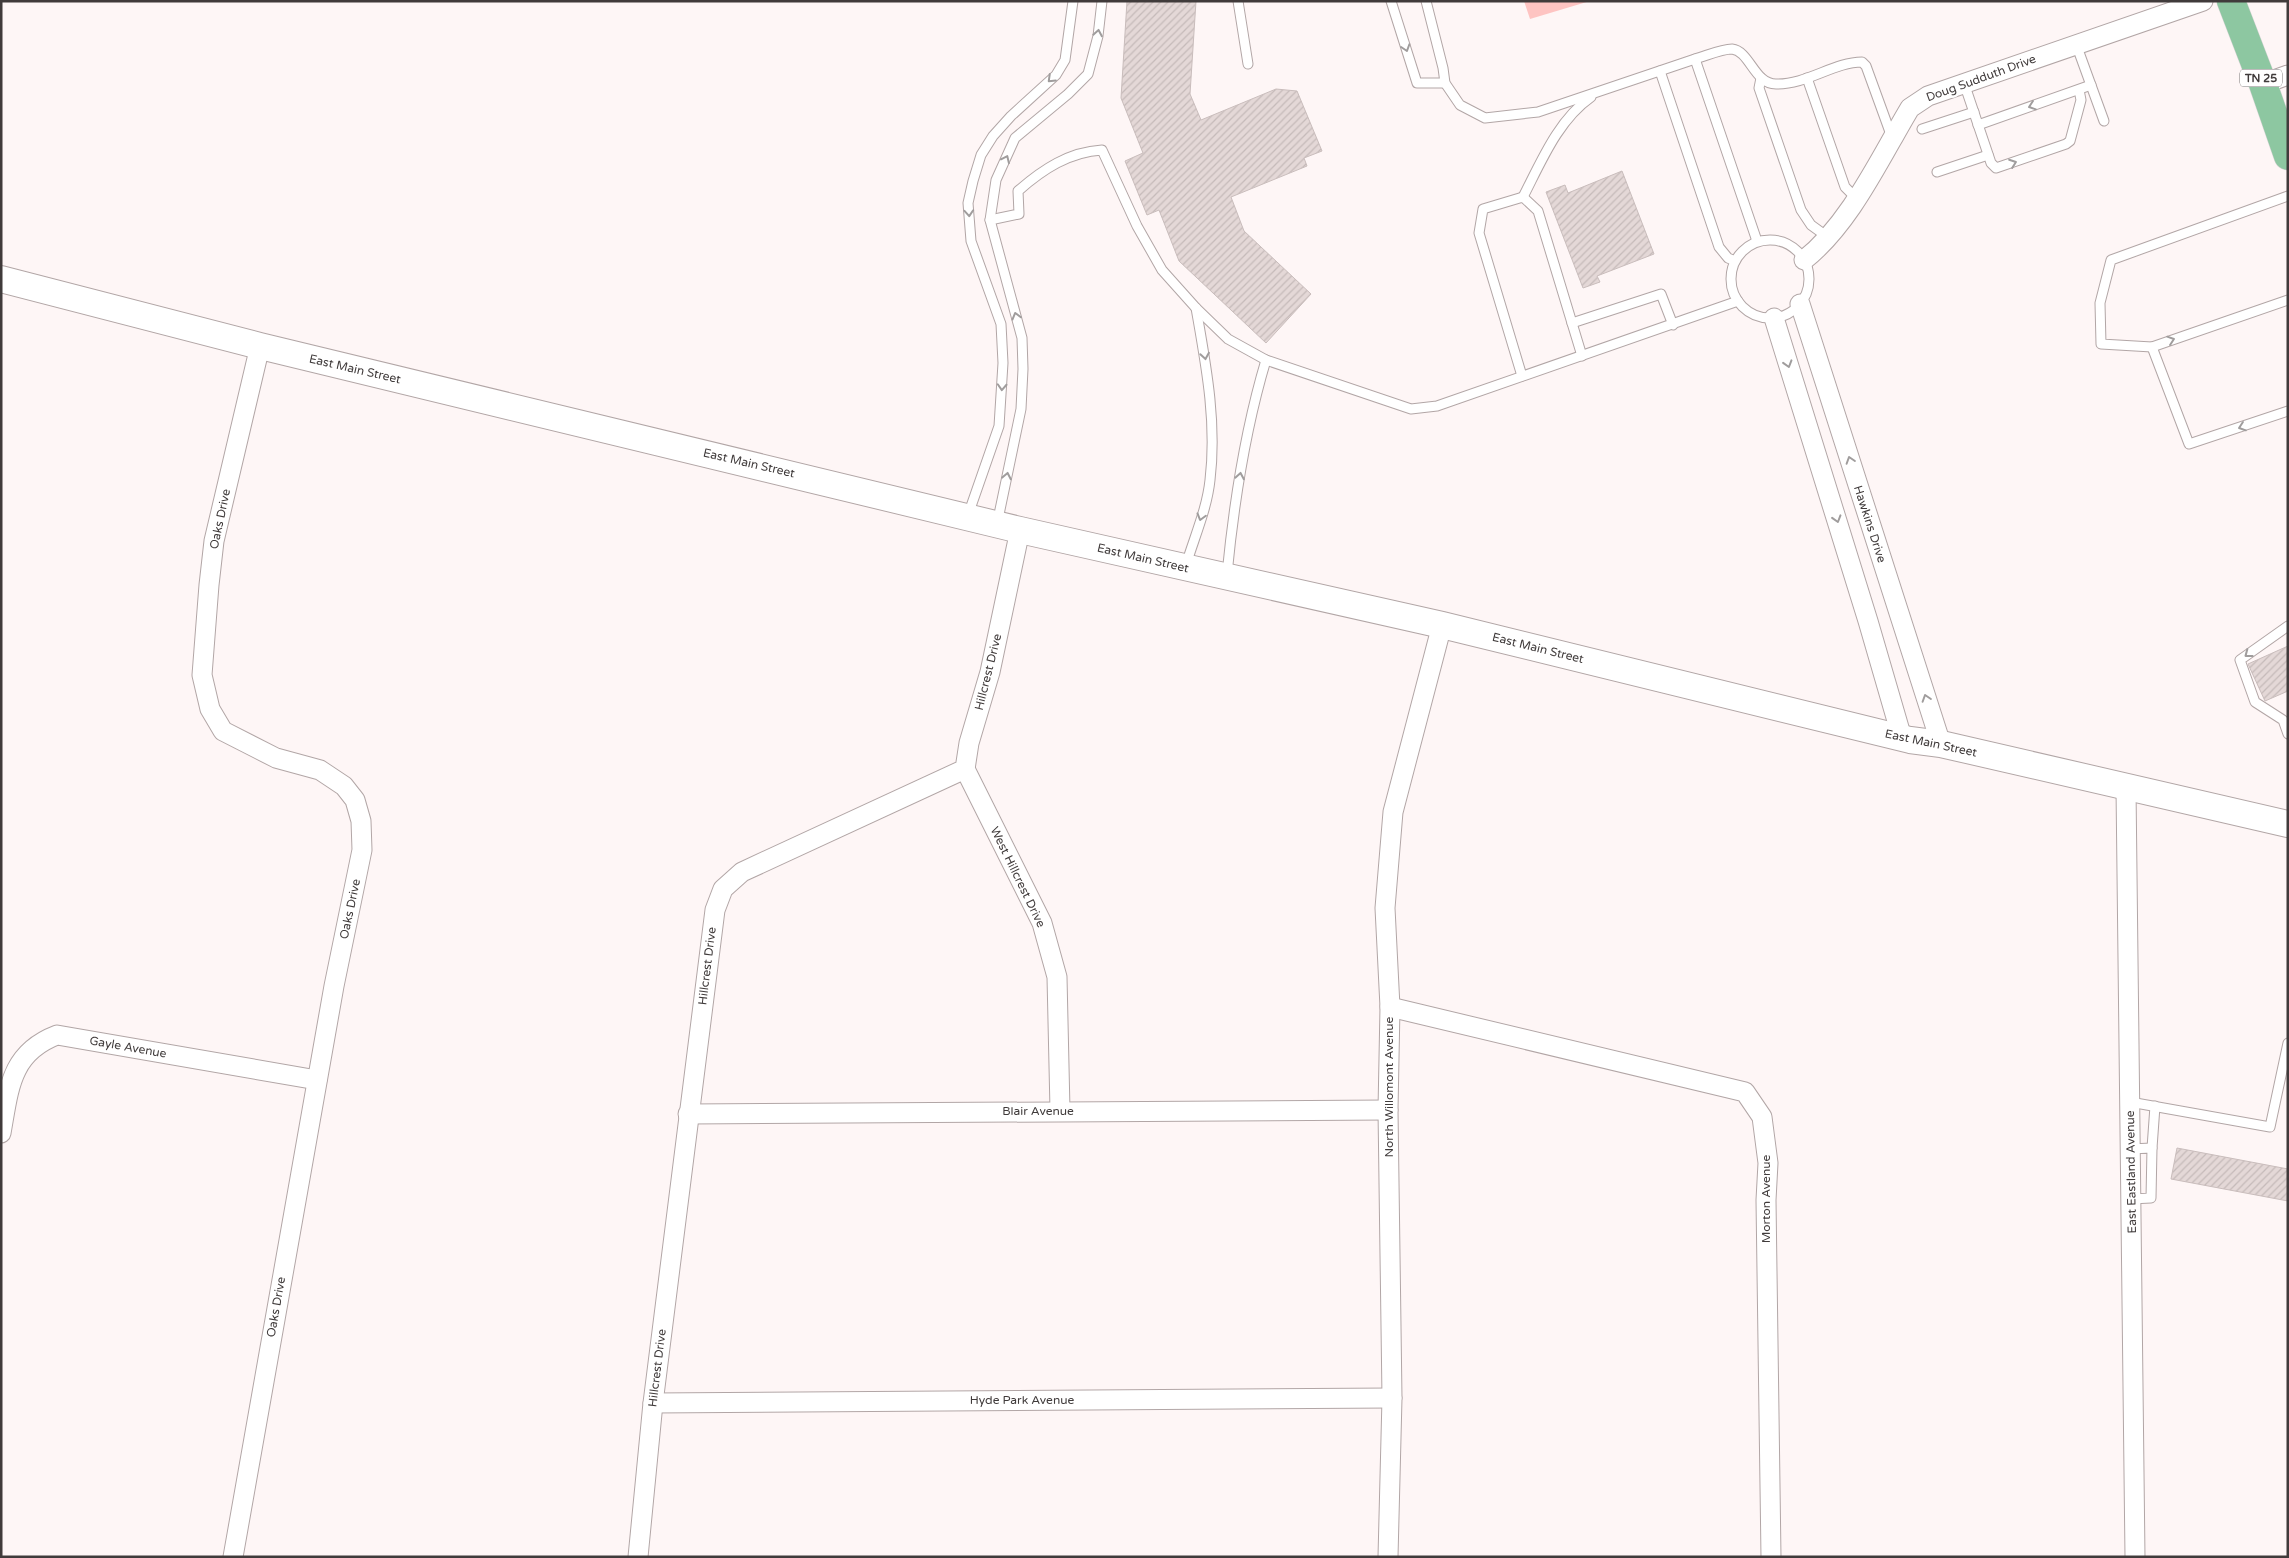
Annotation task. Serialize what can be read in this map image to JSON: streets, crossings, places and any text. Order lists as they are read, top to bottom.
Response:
{
  "streets": {
    "main road": ["TN 25"],
    "street": [
      "Doug Sudduth Drive",
      "East Main Street",
      "Oaks Drive",
      "Hawkins Drive",
      "Hillcrest Drive",
      "West Hillcrest Drive",
      "Gayle Avenue",
      "North Willomont Avenue",
      "Blair Avenue",
      "East Eastland Avenue",
      "Morton Avenue",
      "Hyde Park Avenue"
    ]
  },
  "crossings": [
    ["Doug Sudduth Drive", "Hawkins Drive"],
    ["East Main Street", "Oaks Drive"],
    ["East Main Street", "Hawkins Drive"],
    ["East Main Street", "Hillcrest Drive"],
    ["East Main Street", "North Willomont Avenue"],
    ["East Main Street", "East Eastland Avenue"],
    ["Oaks Drive", "Gayle Avenue"],
    ["Hillcrest Drive", "West Hillcrest Drive"],
    ["Hillcrest Drive", "Blair Avenue"],
    ["Hillcrest Drive", "Hyde Park Avenue"],
    ["West Hillcrest Drive", "Blair Avenue"],
    ["North Willomont Avenue", "Blair Avenue"],
    ["North Willomont Avenue", "Morton Avenue"],
    ["North Willomont Avenue", "Hyde Park Avenue"]
  ]
}
